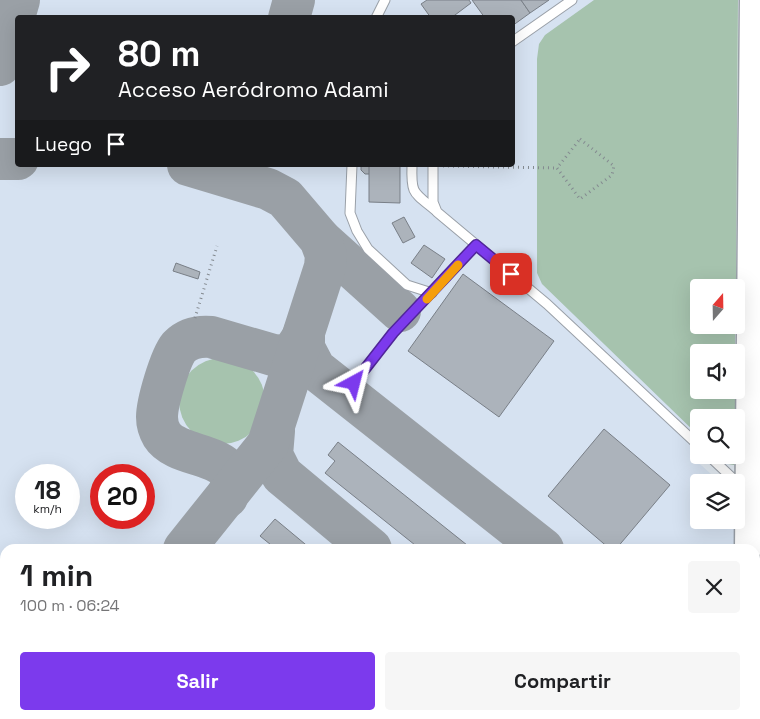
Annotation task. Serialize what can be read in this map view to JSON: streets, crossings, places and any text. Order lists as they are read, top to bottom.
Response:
{
  "north": "top",
  "page": {
    "turn": ["80 m", "Acceso Aeródromo Adami"],
    "then": "Luego",
    "speed": "18 km/h",
    "limit": "20",
    "heading": ["1 min", "100 m · 06:24"],
    "buttons": ["Salir", "Compartir"]
  }
}
